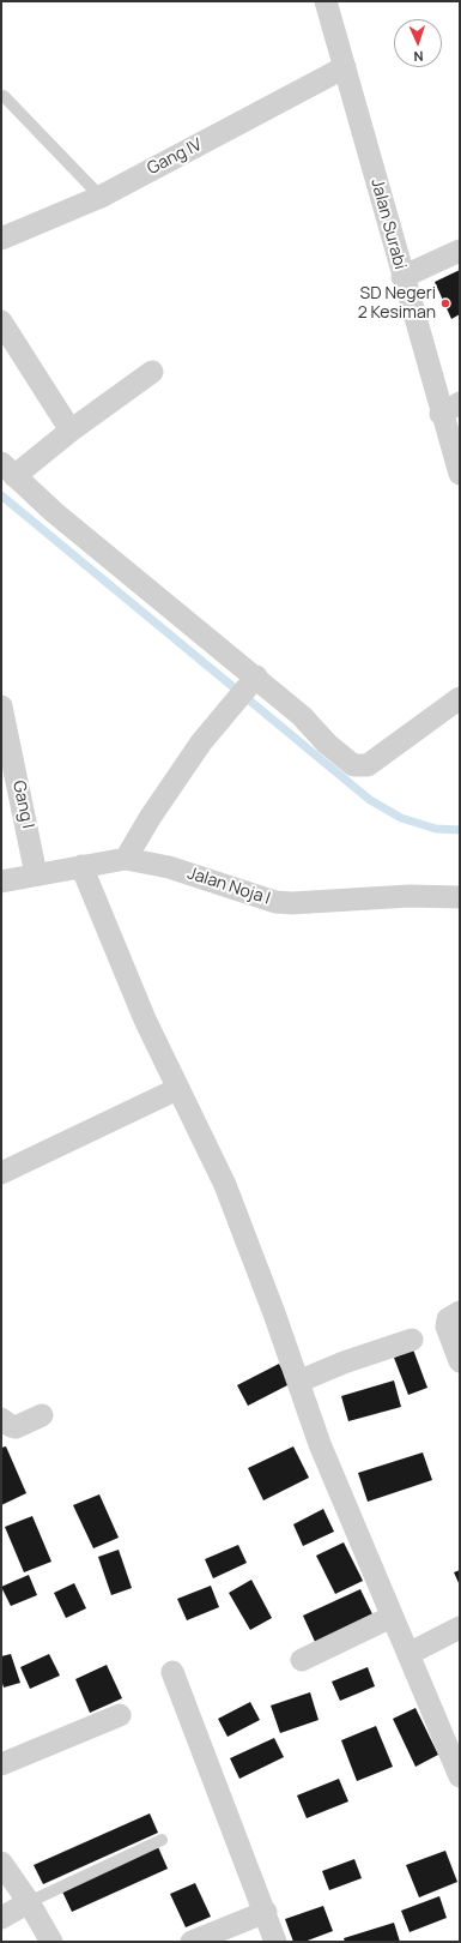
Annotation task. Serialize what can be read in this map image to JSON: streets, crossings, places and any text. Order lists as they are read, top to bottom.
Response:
{
  "streets": {
    "street": [
      "Gang IV",
      "Jalan Surabi",
      "Gang I",
      "Jalan Noja I"
    ]
  },
  "crossings": [
    ["Gang IV", "Jalan Surabi"],
    ["Gang I", "Jalan Noja I"]
  ],
  "places": ["SD Negeri 2 Kesiman"],
  "north": "bottom"
}
